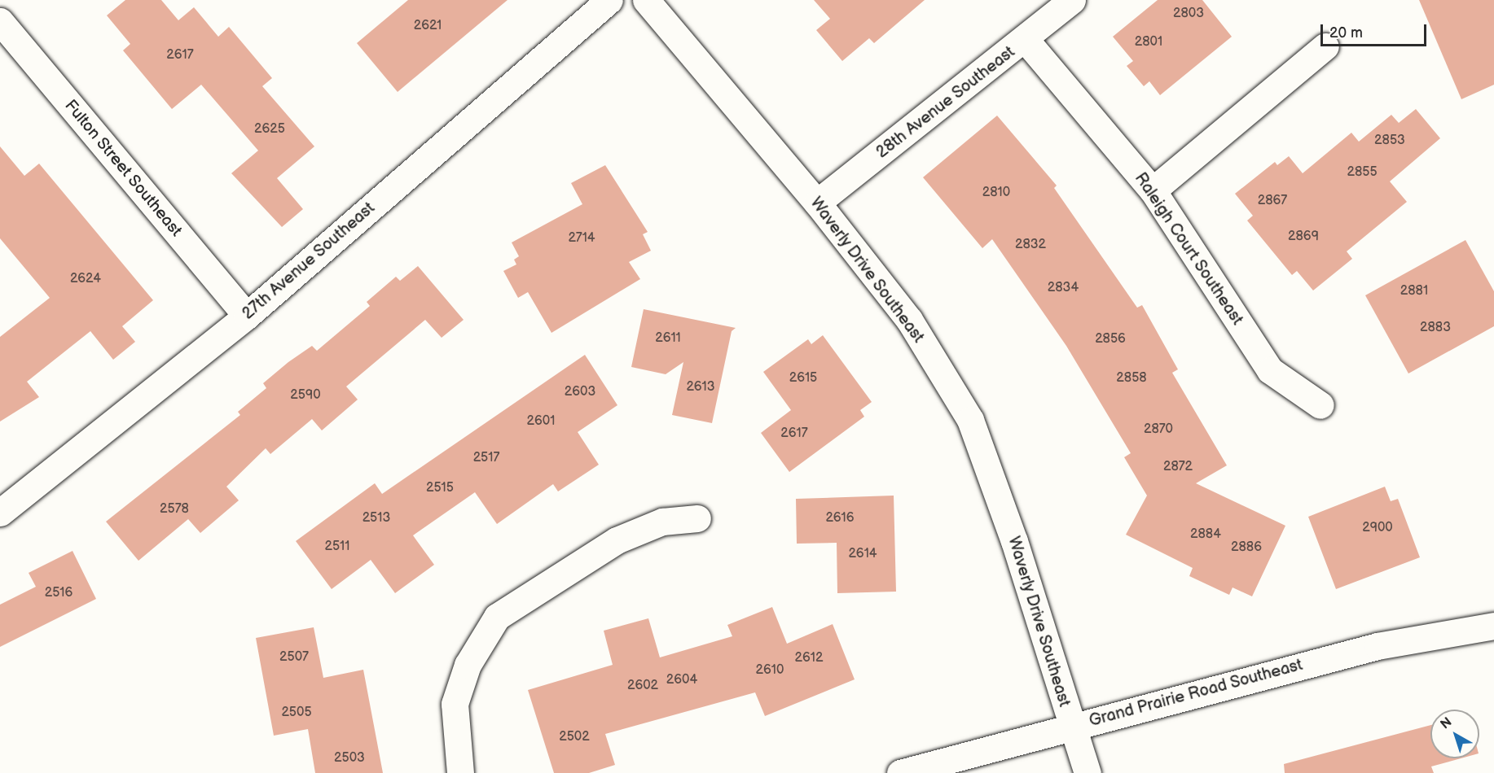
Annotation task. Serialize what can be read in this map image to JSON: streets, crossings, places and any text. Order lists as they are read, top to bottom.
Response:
{
  "streets": {
    "street": [
      "28th Avenue Southeast",
      "Fulton Street Southeast",
      "Raleigh Court Southeast",
      "27th Avenue Southeast",
      "Waverly Drive Southeast",
      "Grand Prairie Road Southeast"
    ]
  },
  "crossings": [
    ["28th Avenue Southeast", "Raleigh Court Southeast"],
    ["28th Avenue Southeast", "Waverly Drive Southeast"],
    ["Fulton Street Southeast", "27th Avenue Southeast"],
    ["Waverly Drive Southeast", "Grand Prairie Road Southeast"]
  ],
  "house_numbers": [
    "2803",
    "2621",
    "2801",
    "2617",
    "2625",
    "2853",
    "2855",
    "2810",
    "2867",
    "2869",
    "2714",
    "2832",
    "2624",
    "2834",
    "2881",
    "2883",
    "2611",
    "2856",
    "2615",
    "2858",
    "2613",
    "2603",
    "2590",
    "2601",
    "2870",
    "2617",
    "2517",
    "2872",
    "2515",
    "2578",
    "2513",
    "2616",
    "2900",
    "2884",
    "2511",
    "2886",
    "2614",
    "2516",
    "2507",
    "2612",
    "2610",
    "2604",
    "2602",
    "2505",
    "2502",
    "2503"
  ],
  "scale_bar": "20 m",
  "north": "top left"
}
